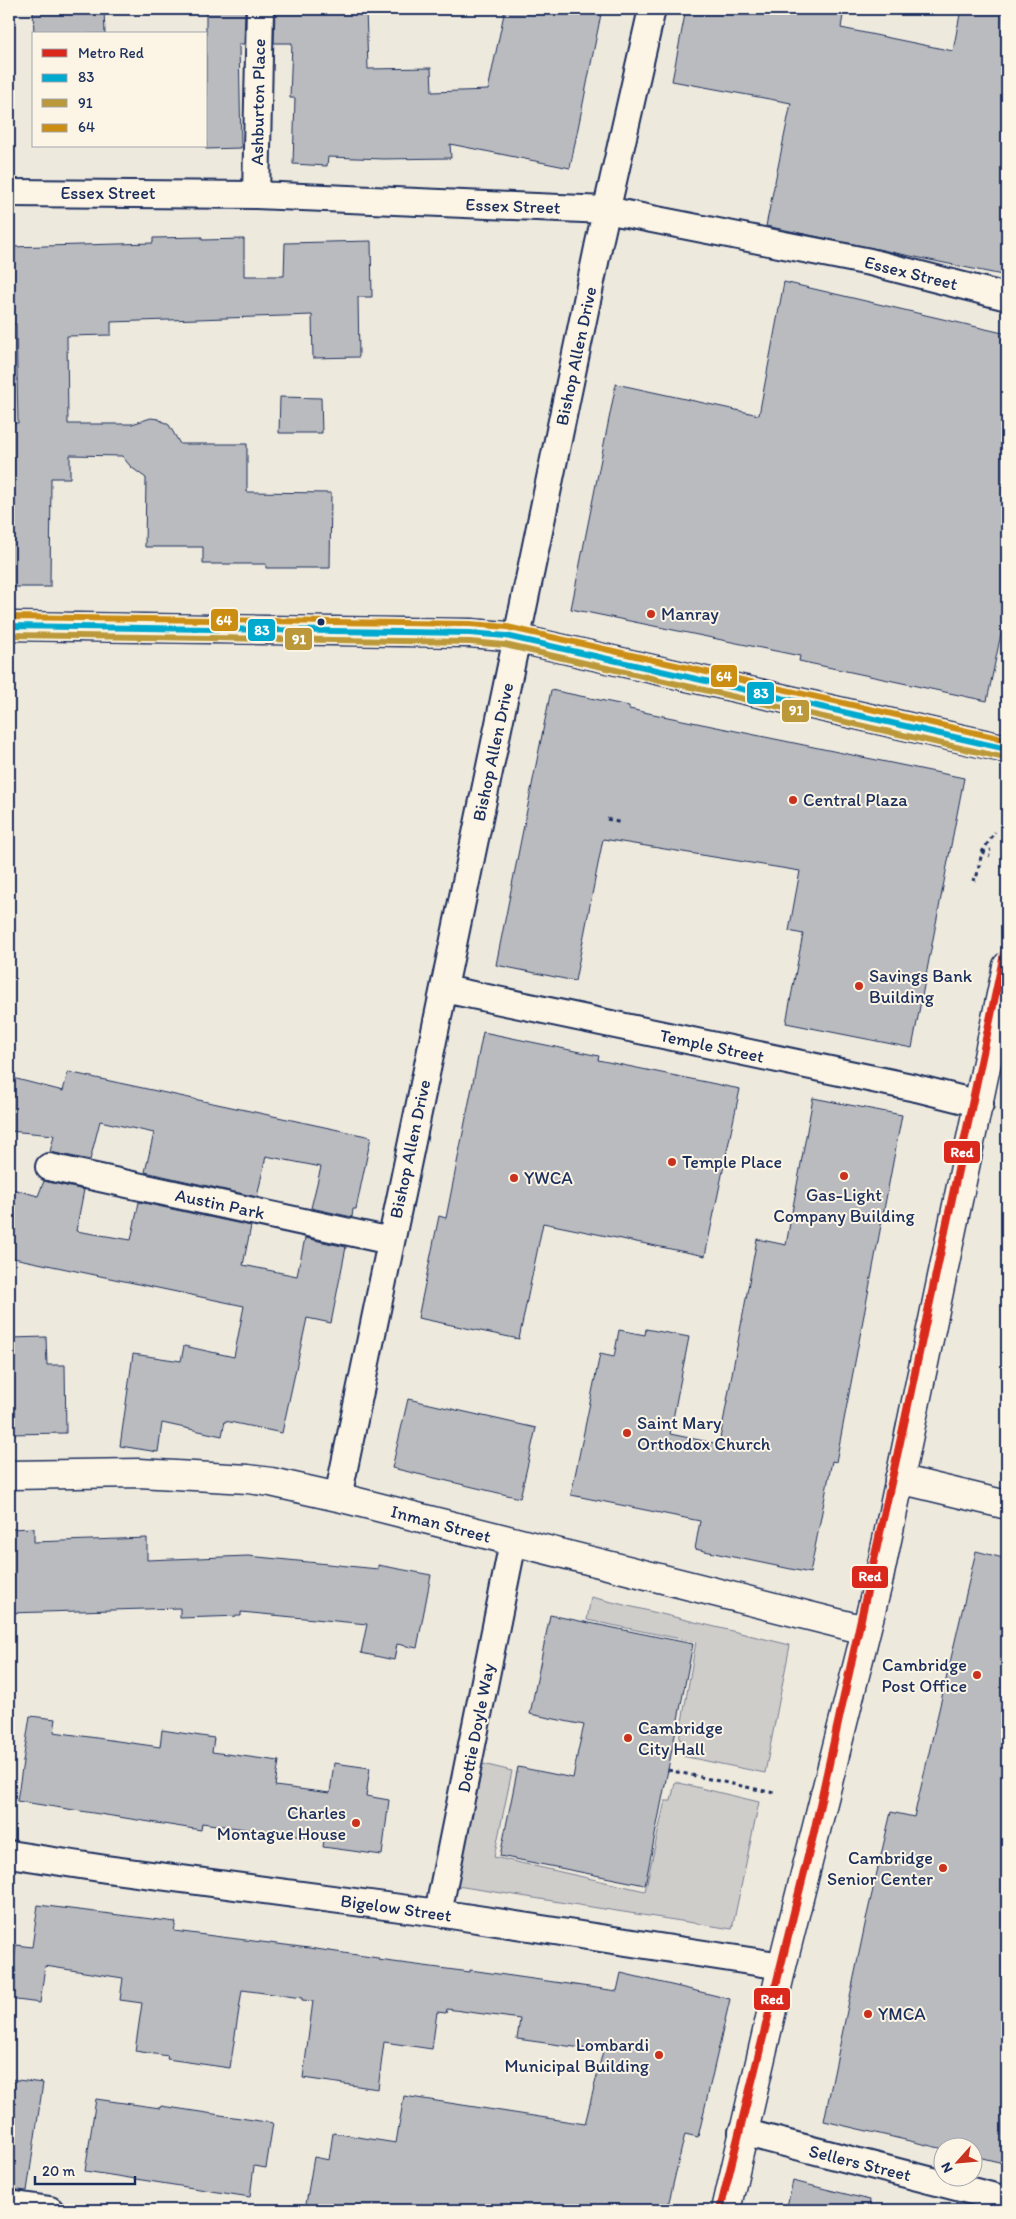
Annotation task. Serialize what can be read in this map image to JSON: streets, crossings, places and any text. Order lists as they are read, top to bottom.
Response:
{
  "streets": {
    "main road": ["Inman Street"],
    "street": [
      "Ashburton Place",
      "Essex Street",
      "Bishop Allen Drive",
      "Temple Street",
      "Austin Park",
      "Dottie Doyle Way",
      "Bigelow Street",
      "Sellers Street"
    ]
  },
  "crossings": [
    ["Ashburton Place", "Essex Street"],
    ["Essex Street", "Bishop Allen Drive"],
    ["Bishop Allen Drive", "Temple Street"],
    ["Bishop Allen Drive", "Austin Park"],
    ["Bishop Allen Drive", "Inman Street"],
    ["Inman Street", "Dottie Doyle Way"],
    ["Dottie Doyle Way", "Bigelow Street"]
  ],
  "places": [
    "Manray",
    "Central Plaza",
    "Savings Bank Building",
    "Temple Place",
    "Gas-Light Company Building",
    "YWCA",
    "Saint Mary Orthodox Church",
    "Cambridge Post Office",
    "Cambridge City Hall",
    "Charles Montague House",
    "Cambridge Senior Center",
    "YMCA",
    "Lombardi Municipal Building"
  ],
  "lines": [
    "transit line 64",
    "transit line 83",
    "transit line 91",
    "metro line Red"
  ],
  "legend": [
    "Metro Red",
    "83",
    "91",
    "64"
  ],
  "scale_bar": "20 m",
  "north": "bottom left"
}
